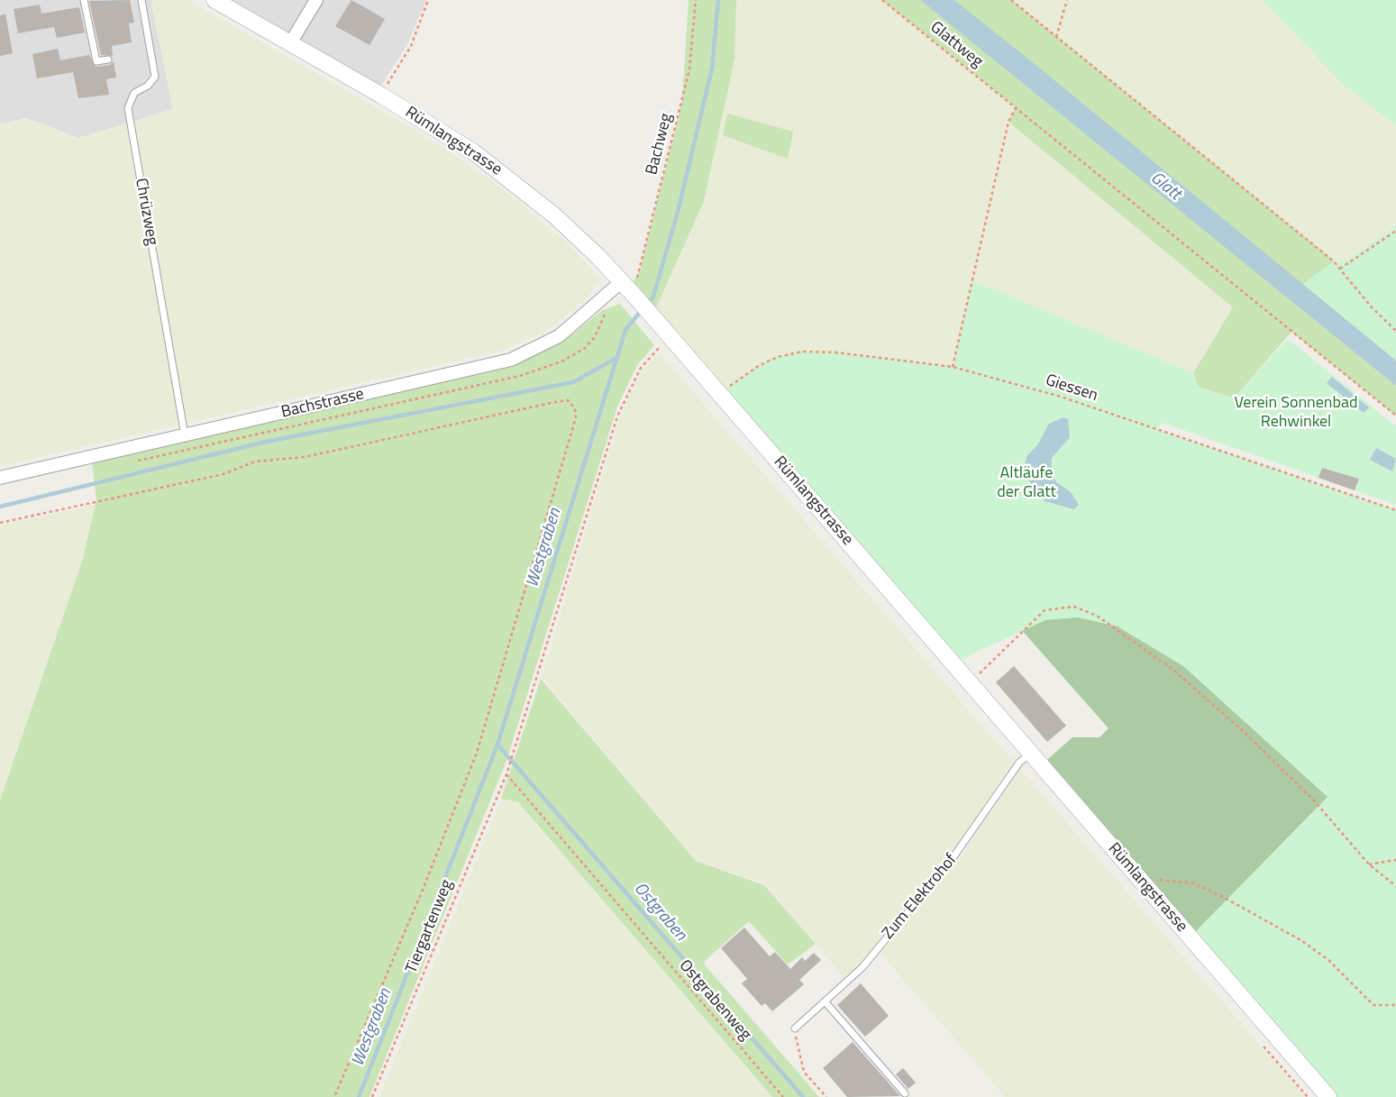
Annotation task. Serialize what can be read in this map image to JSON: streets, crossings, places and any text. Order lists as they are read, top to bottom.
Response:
{
  "streets": {
    "street": ["Rümlangstrasse", "Bachstrasse"],
    "lane": ["Chrüzweg", "Zum Elektrohof"],
    "path": [
      "Glattweg",
      "Bachweg",
      "Giessen",
      "Tiergartenweg",
      "Ostgrabenweg"
    ]
  },
  "crossings": [
    ["Rümlangstrasse", "Bachweg"],
    ["Rümlangstrasse", "Bachstrasse"],
    ["Rümlangstrasse", "Zum Elektrohof"],
    ["Bachweg", "Bachstrasse"],
    ["Chrüzweg", "Bachstrasse"],
    ["Tiergartenweg", "Ostgrabenweg"]
  ],
  "water": ["Glatt", "Westgraben", "Ostgraben"],
  "parks": ["Verein Sonnenbad Rehwinkel", "Altläufe der Glatt"]
}
